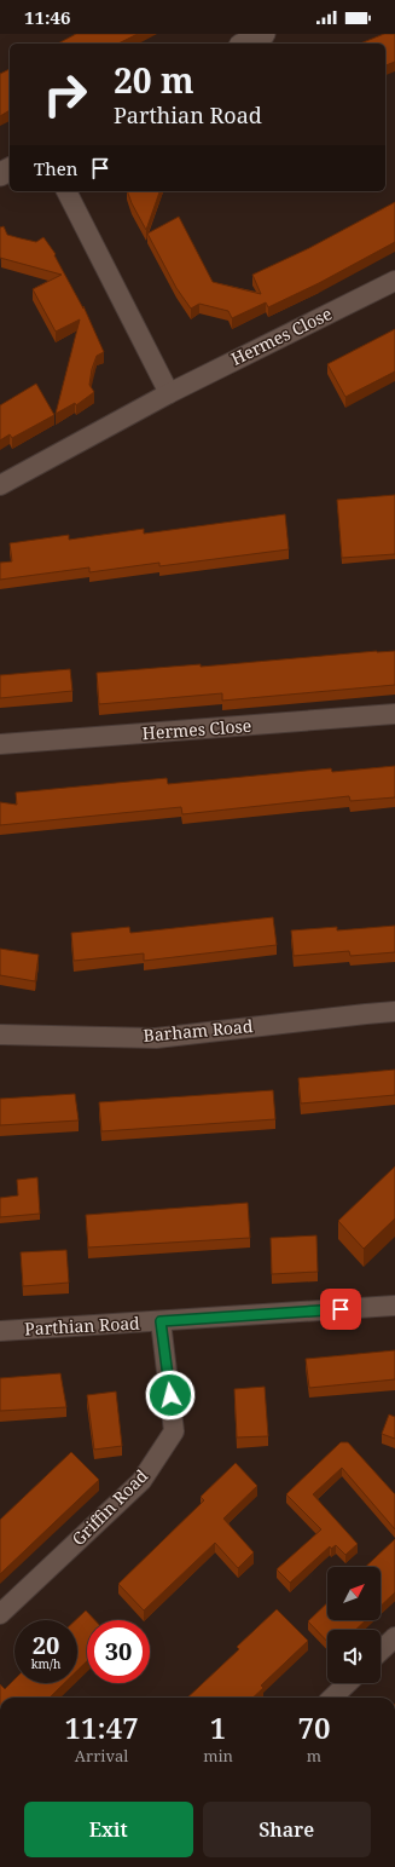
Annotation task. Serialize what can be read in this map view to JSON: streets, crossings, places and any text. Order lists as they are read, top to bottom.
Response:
{
  "streets": {
    "street": [
      "Hermes Close",
      "Barham Road",
      "Parthian Road",
      "Griffin Road"
    ]
  },
  "crossings": [
    ["Parthian Road", "Griffin Road"]
  ],
  "north": "top right",
  "page": {
    "status": "11:46",
    "turn": ["20 m", "Parthian Road"],
    "then": "Then",
    "speed": "20 km/h",
    "limit": "30",
    "eta": [
      "11:47",
      "Arrival",
      "1",
      "min",
      "70",
      "m"
    ],
    "buttons": ["Exit", "Share"]
  }
}
